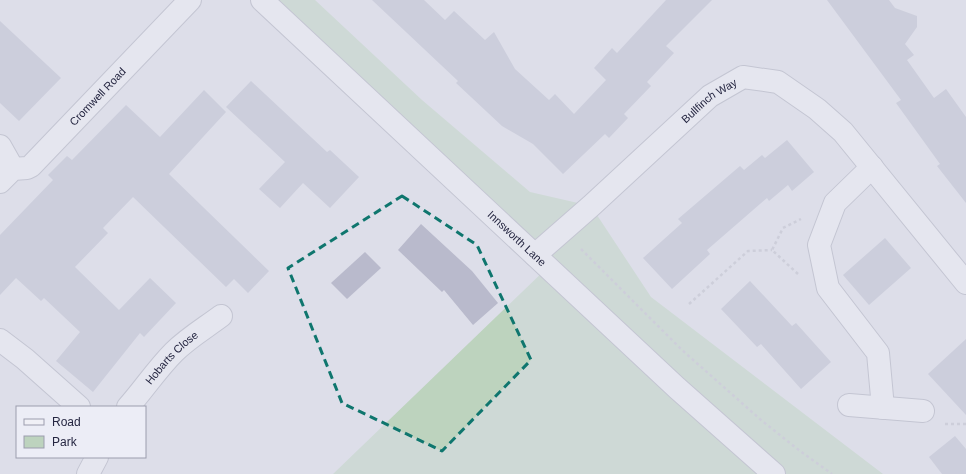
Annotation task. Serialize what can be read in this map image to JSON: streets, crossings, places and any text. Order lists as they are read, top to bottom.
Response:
{
  "streets": {
    "street": [
      "Cromwell Road",
      "Bullfinch Way",
      "Innsworth Lane",
      "Hobarts Close"
    ]
  },
  "crossings": [
    ["Bullfinch Way", "Innsworth Lane"]
  ],
  "legend": ["Road", "Park"]
}
